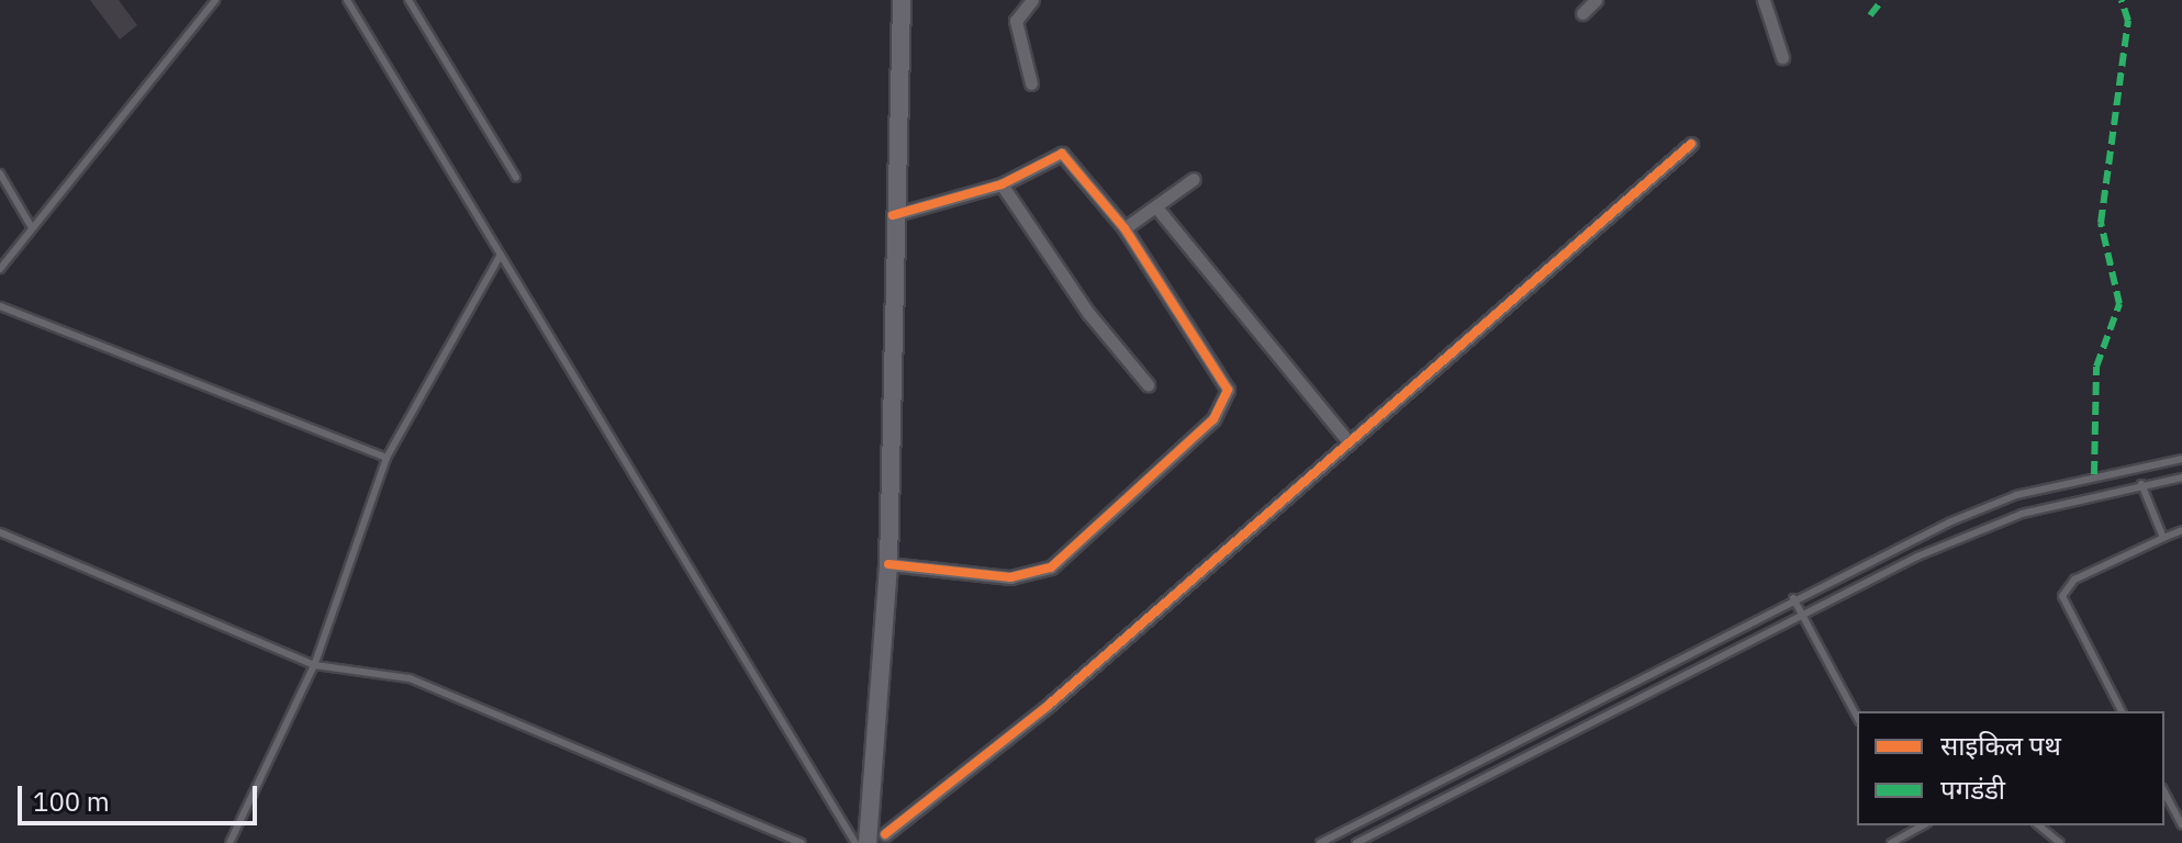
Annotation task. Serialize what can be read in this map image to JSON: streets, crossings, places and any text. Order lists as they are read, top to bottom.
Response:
{
  "legend": ["साइकिल पथ", "पगडंडी"],
  "scale_bar": "100 m"
}
